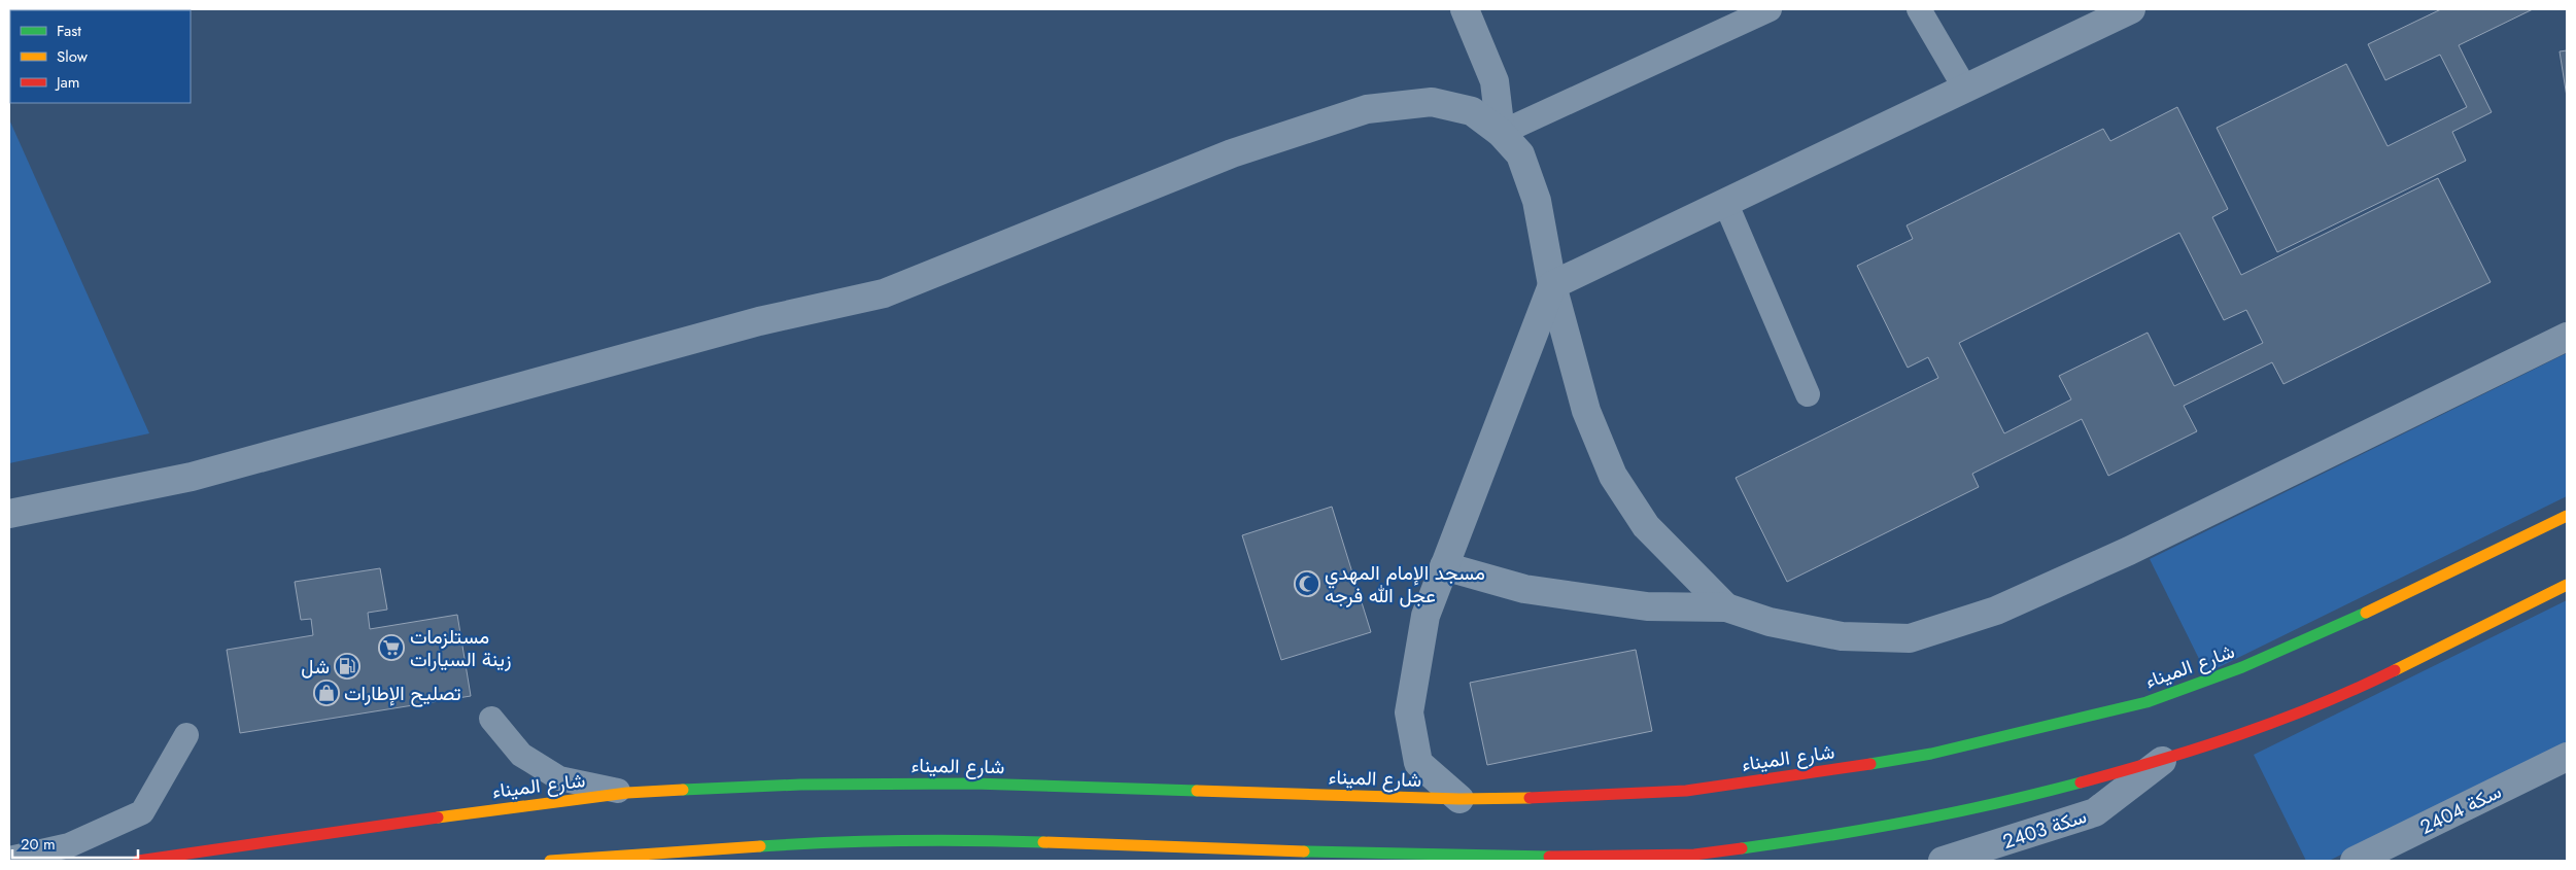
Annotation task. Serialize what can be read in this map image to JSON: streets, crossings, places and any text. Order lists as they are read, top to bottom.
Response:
{
  "streets": {
    "main road": ["شارع الميناء"],
    "street": ["سكة 2404", "سكة 2403"]
  },
  "places": {
    "mosque": ["مسجد الإمام المهدي عجل الله فرجه"],
    "supermarket": ["مستلزمات زينة السيارات"],
    "fuel station": ["شل"],
    "shop": ["تصليح الإطارات"]
  },
  "legend": ["Fast", "Slow", "Jam"],
  "scale_bar": "20 m"
}
